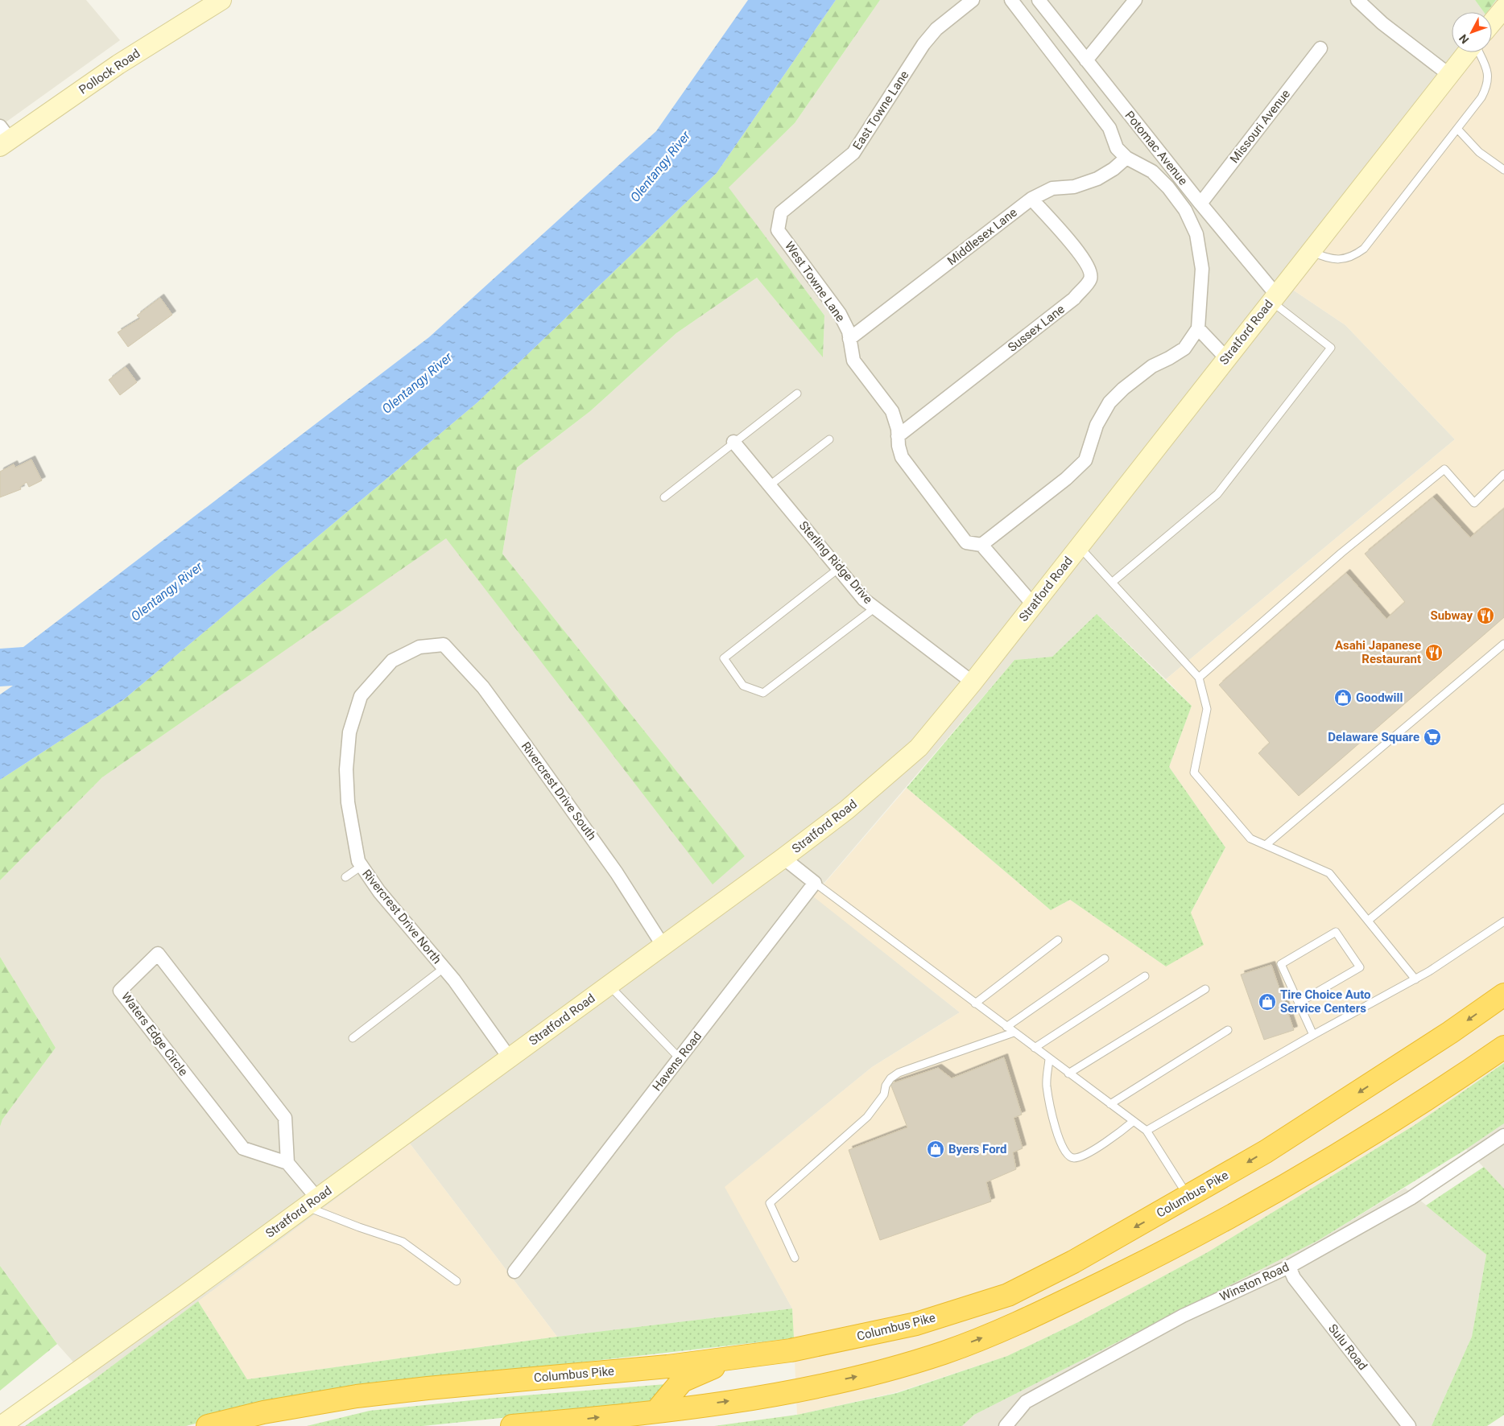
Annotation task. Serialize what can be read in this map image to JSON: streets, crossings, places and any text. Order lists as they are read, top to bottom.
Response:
{
  "streets": {
    "highway": ["Columbus Pike"],
    "street": [
      "Pollock Road",
      "East Towne Lane",
      "Missouri Avenue",
      "Potomac Avenue",
      "Middlesex Lane",
      "West Towne Lane",
      "Sussex Lane",
      "Stratford Road",
      "Sterling Ridge Drive",
      "Rivercrest Drive South",
      "Rivercrest Drive North",
      "Waters Edge Circle",
      "Havens Road",
      "Winston Road",
      "Sulu Road"
    ]
  },
  "crossings": [
    ["East Towne Lane", "West Towne Lane"],
    ["Missouri Avenue", "Potomac Avenue"],
    ["Potomac Avenue", "Stratford Road"],
    ["Middlesex Lane", "West Towne Lane"],
    ["Middlesex Lane", "Sussex Lane"],
    ["West Towne Lane", "Sussex Lane"],
    ["Stratford Road", "Sterling Ridge Drive"],
    ["Stratford Road", "Rivercrest Drive South"],
    ["Stratford Road", "Rivercrest Drive North"],
    ["Rivercrest Drive South", "Rivercrest Drive North"],
    ["Winston Road", "Sulu Road"]
  ],
  "water": ["Olentangy River"],
  "places": {
    "restaurant": ["Subway", "Asahi Japanese Restaurant"],
    "shop": ["Goodwill", "Tire Choice Auto Service Centers", "Byers Ford"],
    "supermarket": ["Delaware Square"]
  },
  "north": "bottom left"
}
